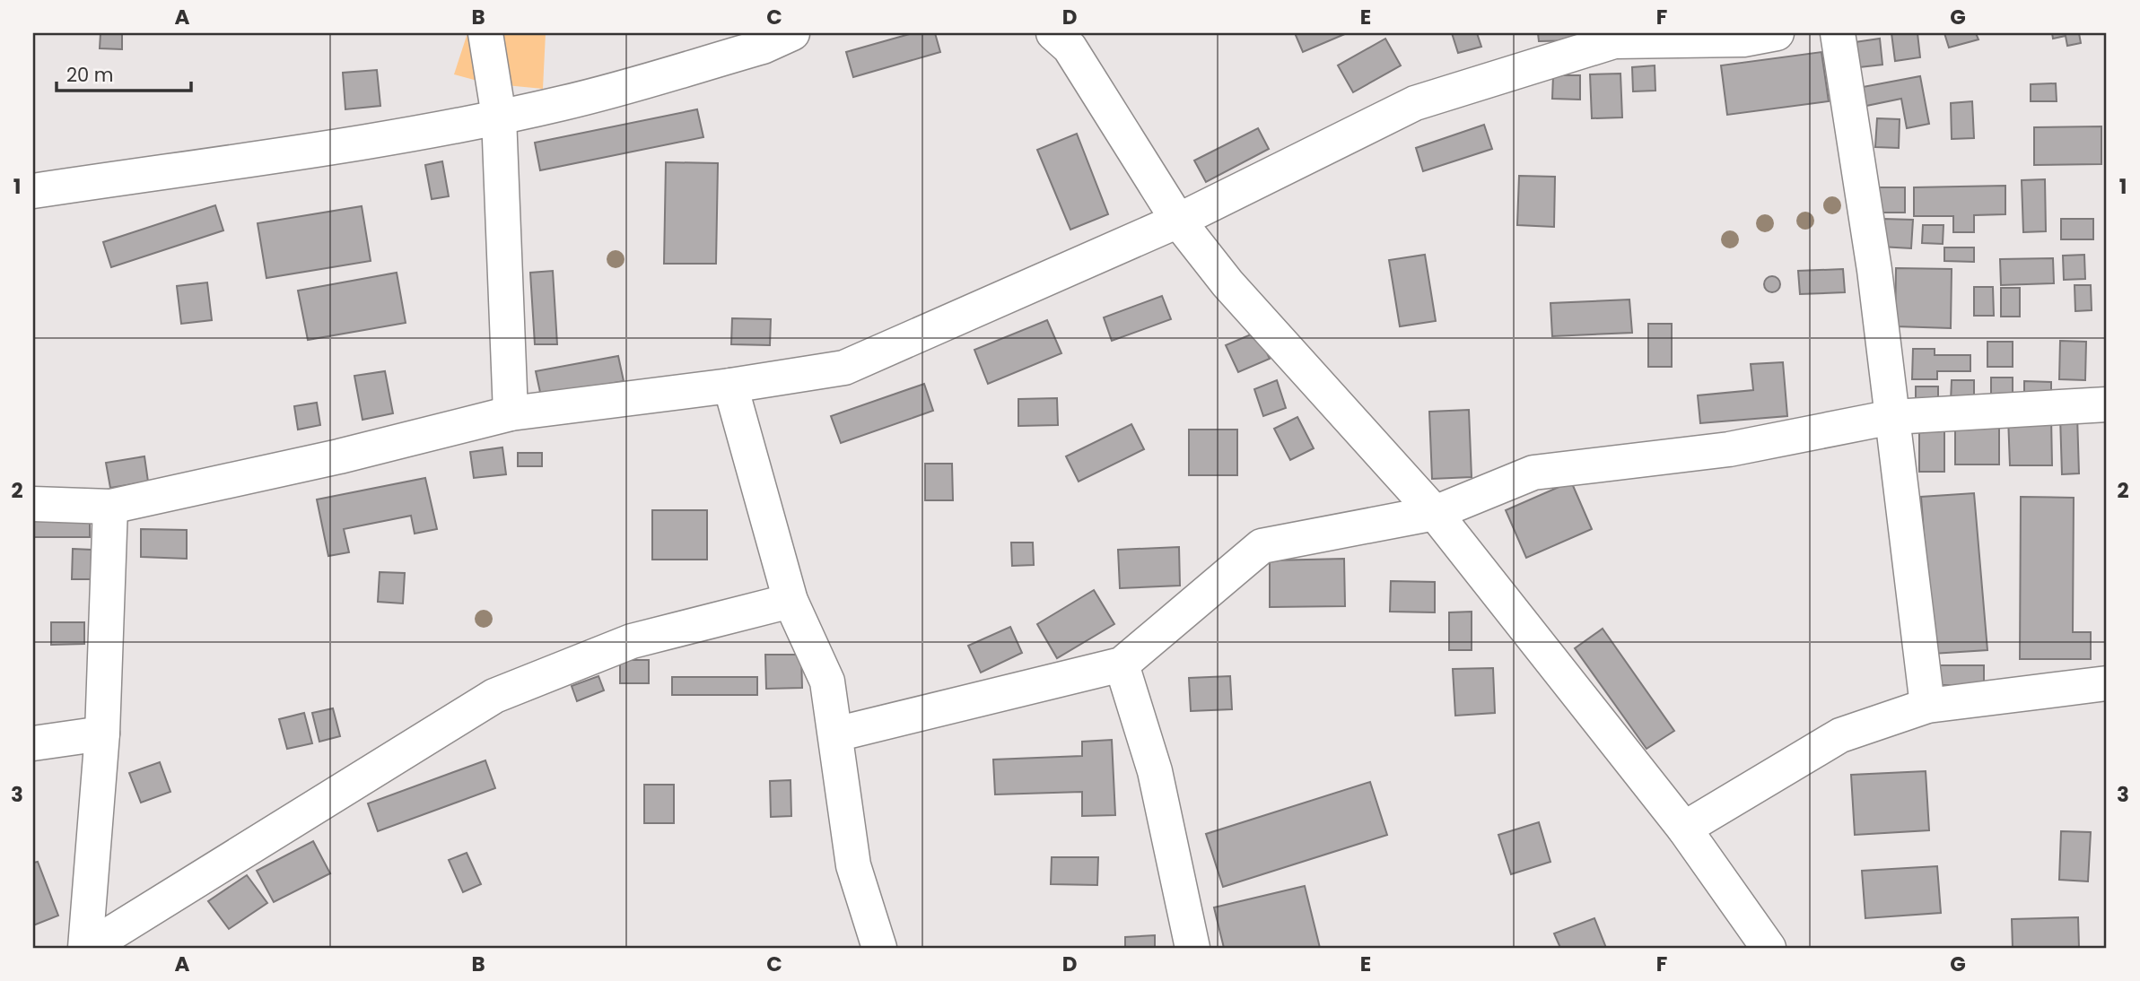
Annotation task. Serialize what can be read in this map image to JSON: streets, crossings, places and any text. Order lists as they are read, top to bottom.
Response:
{
  "scale_bar": "20 m",
  "grid": {
    "columns": [
      "A",
      "B",
      "C",
      "D",
      "E",
      "F",
      "G"
    ],
    "rows": ["1", "2", "3"]
  }
}
